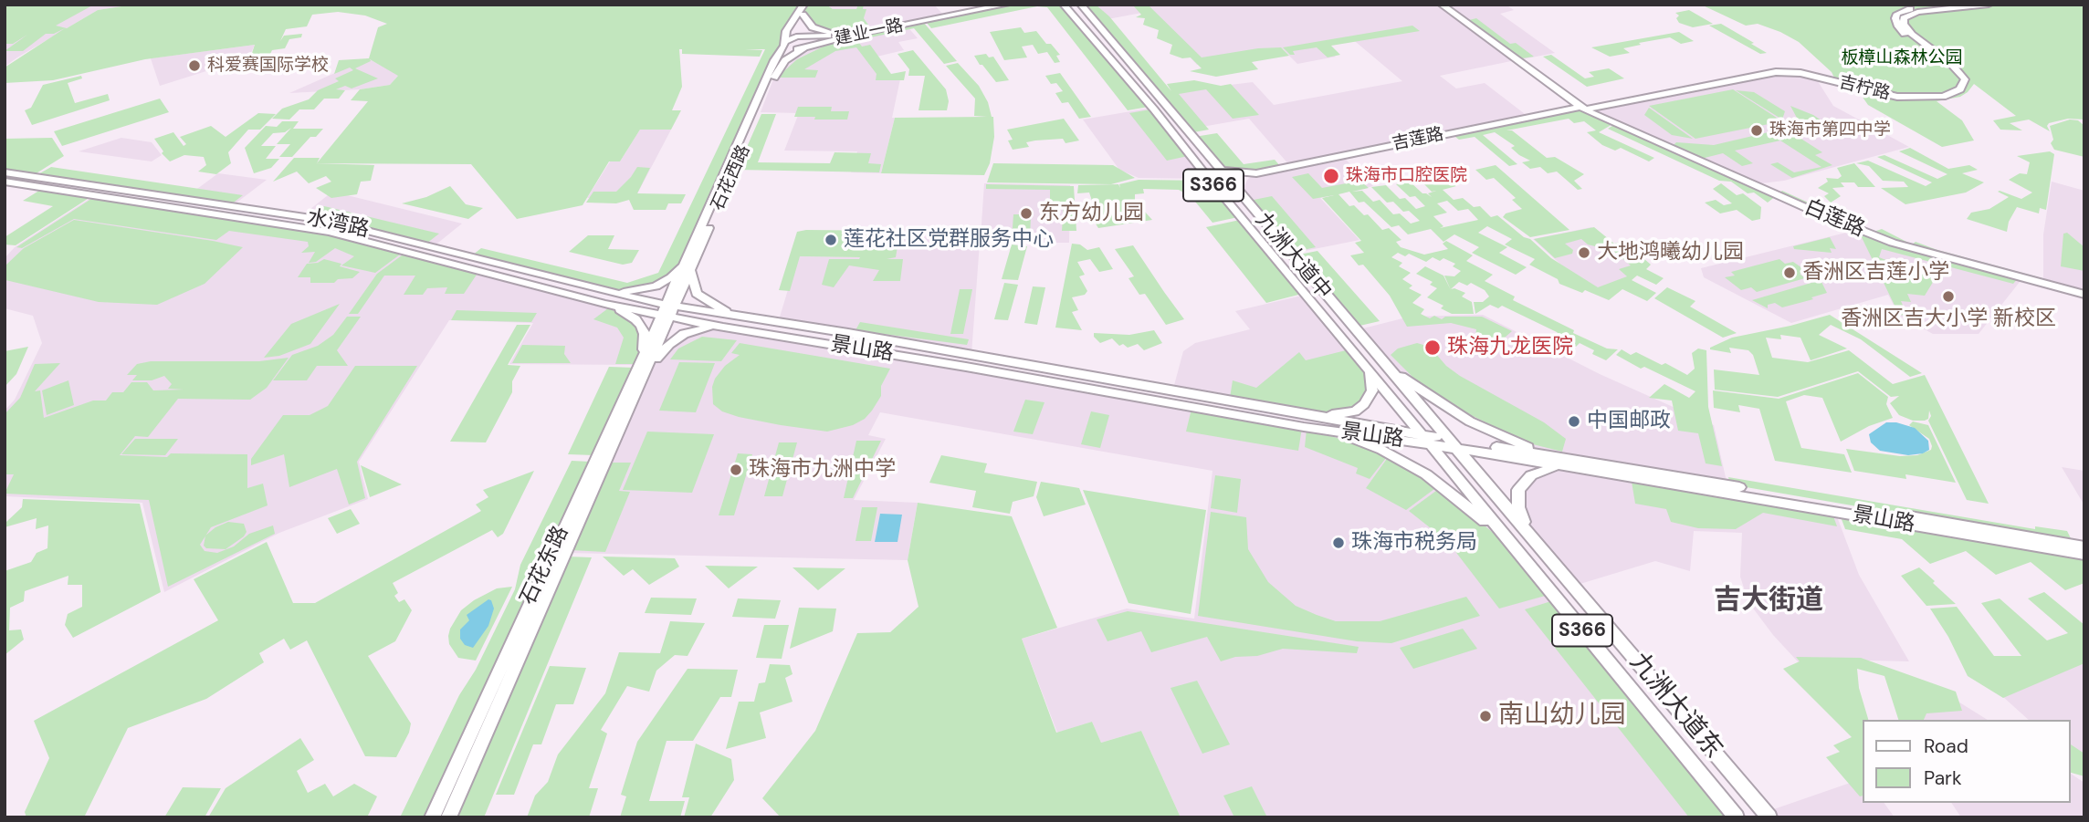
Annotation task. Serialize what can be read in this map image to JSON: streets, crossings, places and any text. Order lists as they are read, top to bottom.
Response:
{
  "streets": {
    "main road": [
      "建业一路",
      "吉柠路",
      "吉莲路",
      "石花西路",
      "S366",
      "白莲路",
      "水湾路",
      "九洲大道中",
      "景山路",
      "石花东路",
      "九洲大道东"
    ]
  },
  "crossings": [
    ["建业一路", "石花西路"],
    ["吉柠路", "吉莲路"],
    ["吉柠路", "白莲路"],
    ["吉莲路", "白莲路"],
    ["石花西路", "水湾路"],
    ["石花西路", "景山路"],
    ["石花西路", "石花东路"],
    ["水湾路", "景山路"],
    ["水湾路", "石花东路"],
    ["九洲大道中", "景山路"],
    ["九洲大道中", "九洲大道东"],
    ["景山路", "石花东路"],
    ["景山路", "九洲大道东"]
  ],
  "districts": ["吉大街道"],
  "parks": ["板樟山森林公园"],
  "places": [
    "科爱赛国际学校",
    "珠海市第四中学",
    "珠海市口腔医院",
    "东方幼儿园",
    "莲花社区党群服务中心",
    "大地鸿曦幼儿园",
    "香洲区吉莲小学",
    "香洲区吉大小学 新校区",
    "珠海九龙医院",
    "中国邮政",
    "珠海市九洲中学",
    "珠海市税务局",
    "南山幼儿园"
  ],
  "legend": ["Road", "Park"]
}
